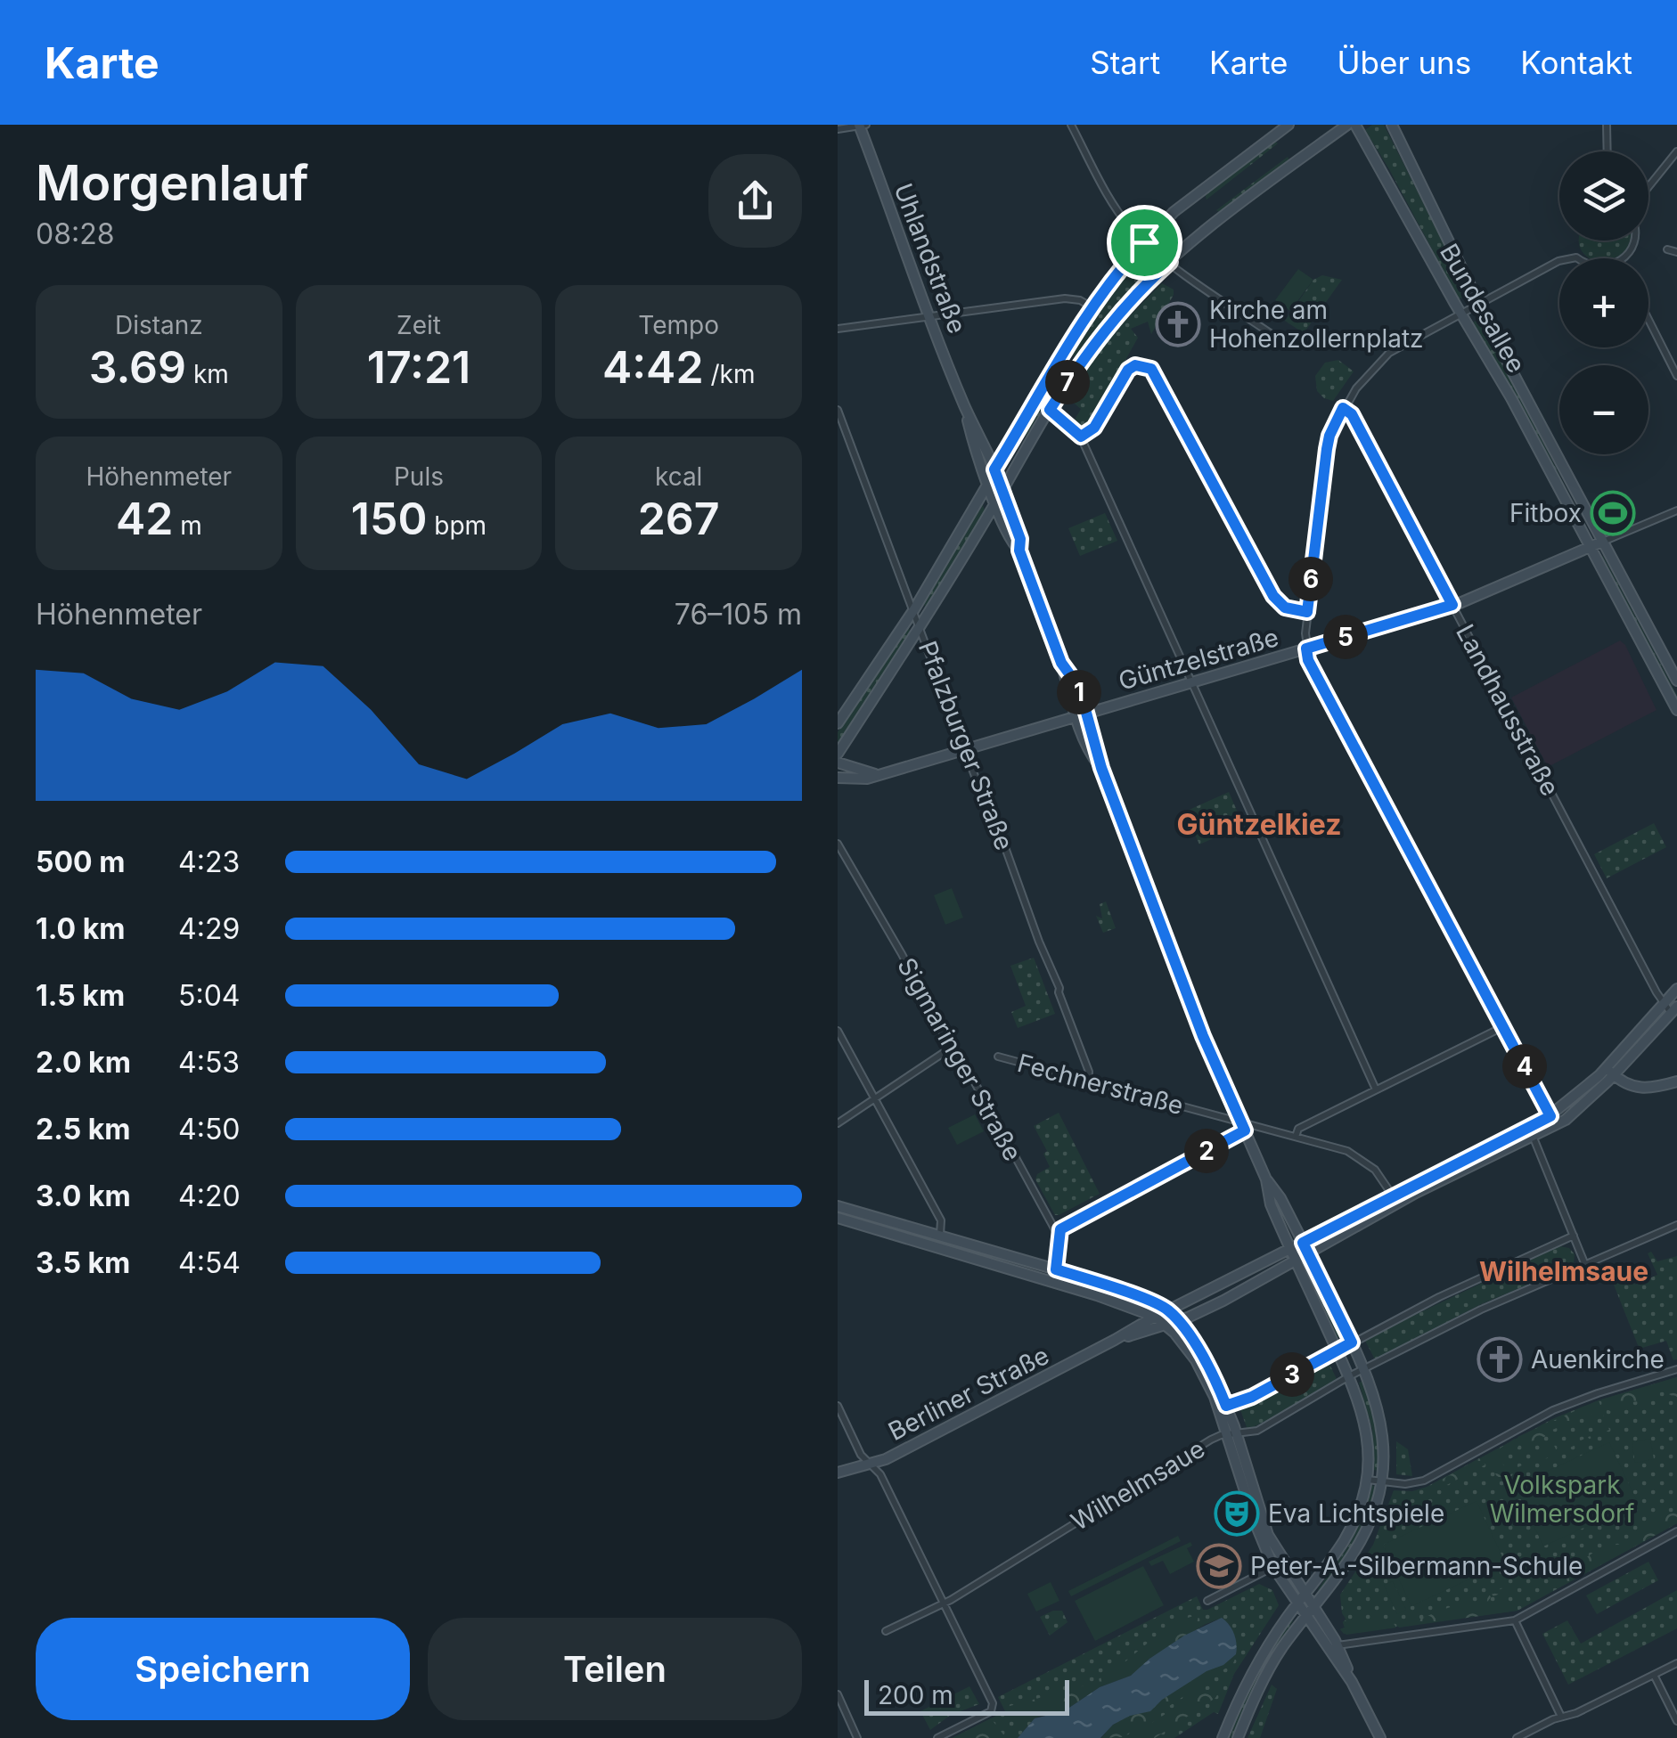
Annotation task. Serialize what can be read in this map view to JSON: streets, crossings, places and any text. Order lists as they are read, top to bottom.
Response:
{
  "streets": {
    "main road": [
      "Uhlandstraße",
      "Bundesallee",
      "Güntzelstraße",
      "Berliner Straße"
    ],
    "street": [
      "Landhausstraße",
      "Pfalzburger Straße",
      "Sigmaringer Straße",
      "Fechnerstraße",
      "Wilhelmsaue"
    ]
  },
  "crossings": [
    ["Uhlandstraße", "Güntzelstraße"],
    ["Uhlandstraße", "Fechnerstraße"],
    ["Uhlandstraße", "Berliner Straße"],
    ["Uhlandstraße", "Wilhelmsaue"],
    ["Bundesallee", "Güntzelstraße"],
    ["Güntzelstraße", "Landhausstraße"],
    ["Güntzelstraße", "Pfalzburger Straße"],
    ["Landhausstraße", "Berliner Straße"],
    ["Pfalzburger Straße", "Fechnerstraße"],
    ["Fechnerstraße", "Berliner Straße"]
  ],
  "districts": ["Güntzelkiez", "Wilhelmsaue"],
  "parks": ["Volkspark Wilmersdorf"],
  "places": {
    "church": ["Kirche am Hohenzollernplatz", "Auenkirche"],
    "sports": ["Fitbox"],
    "theatre": ["Eva Lichtspiele"],
    "school or university": ["Peter-A.-Silbermann-Schule"]
  },
  "scale_bar": "200 m",
  "page": {
    "header": "Karte",
    "nav": [
      "Start",
      "Karte",
      "Über uns",
      "Kontakt"
    ],
    "heading": ["Morgenlauf", "08:28"],
    "map_buttons": ["+", "−"],
    "stats": [
      ["Distanz", "3.69 km"],
      ["Zeit", "17:21"],
      ["Tempo", "4:42 /km"],
      ["Höhenmeter", "42 m"],
      ["Puls", "150 bpm"],
      ["kcal", "267"]
    ],
    "pins": [
      "7",
      "6",
      "5",
      "1",
      "4",
      "2",
      "3"
    ],
    "chart": ["Höhenmeter", "76–105 m"],
    "list": [
      {
        "name": "500 m",
        "note": "4:23"
      },
      {
        "name": "1.0 km",
        "note": "4:29"
      },
      {
        "name": "1.5 km",
        "note": "5:04"
      },
      {
        "name": "2.0 km",
        "note": "4:53"
      },
      {
        "name": "2.5 km",
        "note": "4:50"
      },
      {
        "name": "3.0 km",
        "note": "4:20"
      },
      {
        "name": "3.5 km",
        "note": "4:54"
      }
    ],
    "buttons": ["Speichern", "Teilen"],
    "scale": "200 m"
  }
}
